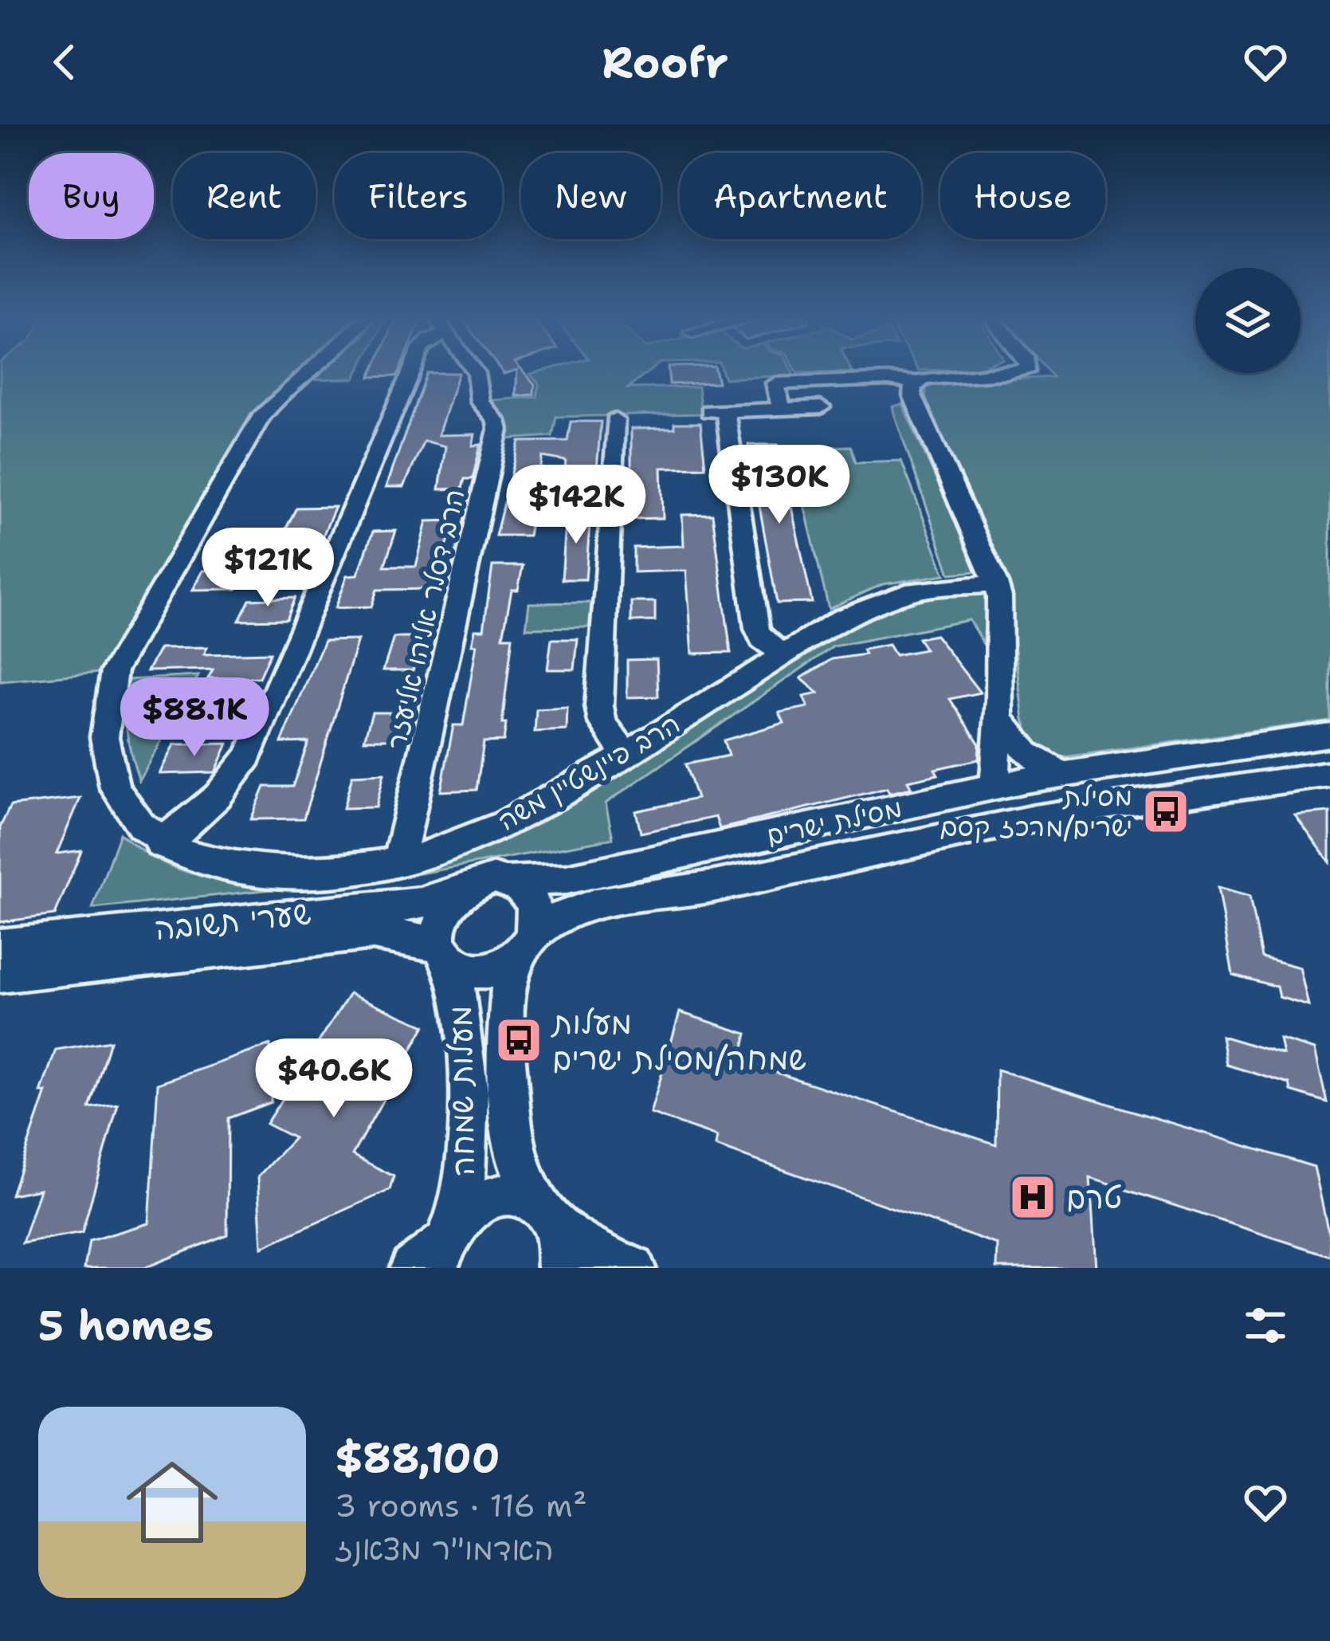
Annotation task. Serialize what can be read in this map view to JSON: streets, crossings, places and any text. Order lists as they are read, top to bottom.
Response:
{
  "streets": {
    "street": [
      "הרב דסלר אליהו אליעזר",
      "הרב פיינשטיין משה",
      "מסילת ישרים",
      "שערי תשובה",
      "מעלות שמחה"
    ]
  },
  "crossings": [
    ["הרב דסלר אליהו אליעזר", "הרב פיינשטיין משה"],
    ["מסילת ישרים", "שערי תשובה"],
    ["מסילת ישרים", "מעלות שמחה"],
    ["שערי תשובה", "מעלות שמחה"]
  ],
  "places": {
    "bus stop": ["מסילת ישרים/מרכז קסם", "מעלות שמחה/מסילת ישרים"],
    "hospital": ["טרם"]
  },
  "page": {
    "header": "Roofr",
    "chip": [
      "Buy",
      "Rent",
      "Filters",
      "New",
      "Apartment",
      "House"
    ],
    "price": [
      "$130K",
      "$142K",
      "$121K",
      "$88.1K",
      "$40.6K"
    ],
    "heading": "5 homes",
    "list": [
      {
        "name": "$88,100",
        "note": "3 rooms · 116 m² · האדמו\"ר מצאנז"
      }
    ]
  }
}
